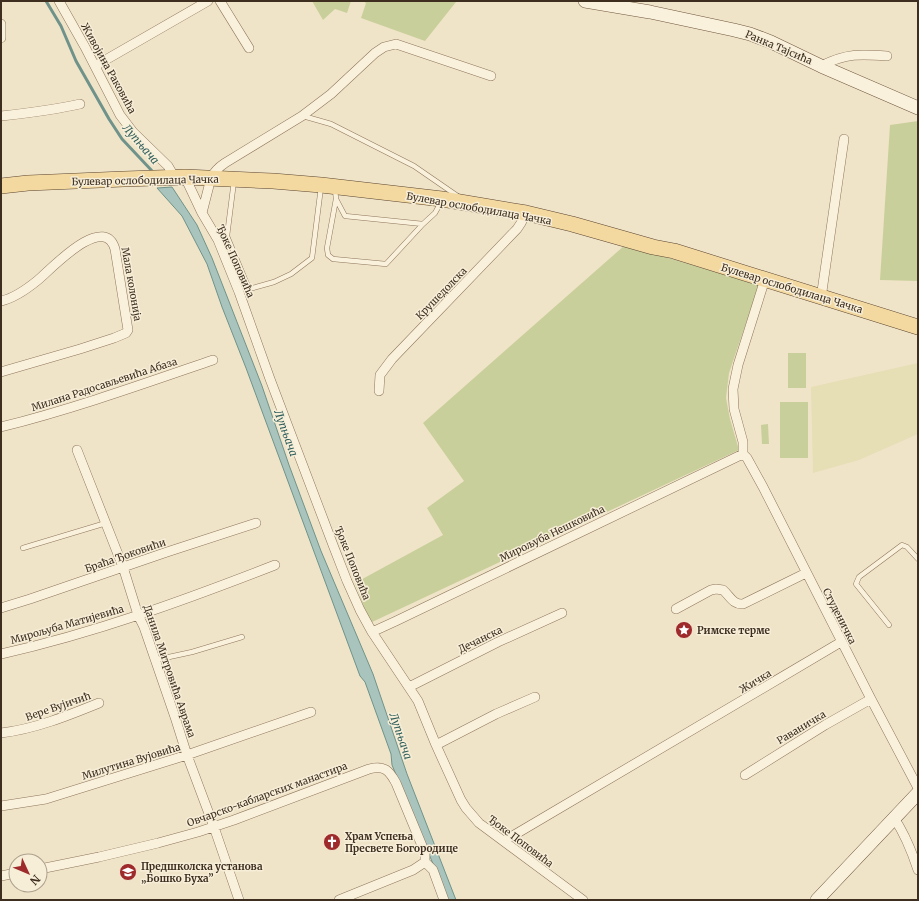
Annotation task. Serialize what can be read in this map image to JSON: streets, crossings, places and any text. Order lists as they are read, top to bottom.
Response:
{
  "streets": {
    "main road": ["Булевар ослободилаца Чачка"],
    "street": [
      "Ранка Тајсића",
      "Живојина Раковића",
      "Ђоке Поповића",
      "Мала колонија",
      "Крушедолска",
      "Милана Радосављевића Абаза",
      "Мирољуба Нешковића",
      "Браћа Ђоковићи",
      "Студеничка",
      "Мирољуба Матијевића",
      "Дечанска",
      "Данила Митровића Аврама",
      "Жичка",
      "Вере Вујичић",
      "Раваничка",
      "Милутина Вујовића",
      "Овчарско-кабларских манастира"
    ]
  },
  "crossings": [
    ["Живојина Раковића", "Булевар ослободилаца Чачка"],
    ["Живојина Раковића", "Ђоке Поповића"],
    ["Булевар ослободилаца Чачка", "Ђоке Поповића"],
    ["Булевар ослободилаца Чачка", "Крушедолска"],
    ["Ђоке Поповића", "Мирољуба Нешковића"],
    ["Ђоке Поповића", "Дечанска"],
    ["Ђоке Поповића", "Жичка"],
    ["Мирољуба Нешковића", "Студеничка"],
    ["Браћа Ђоковићи", "Данила Митровића Аврама"],
    ["Студеничка", "Жичка"],
    ["Студеничка", "Раваничка"],
    ["Мирољуба Матијевића", "Данила Митровића Аврама"],
    ["Данила Митровића Аврама", "Милутина Вујовића"],
    ["Данила Митровића Аврама", "Овчарско-кабларских манастира"]
  ],
  "water": ["Лупњача"],
  "places": {
    "place": ["Римске терме"],
    "church": ["Храм Успења Пресвете Богородице"],
    "school or university": ["Предшколска установа „Бошко Буха”"]
  },
  "north": "bottom right"
}
